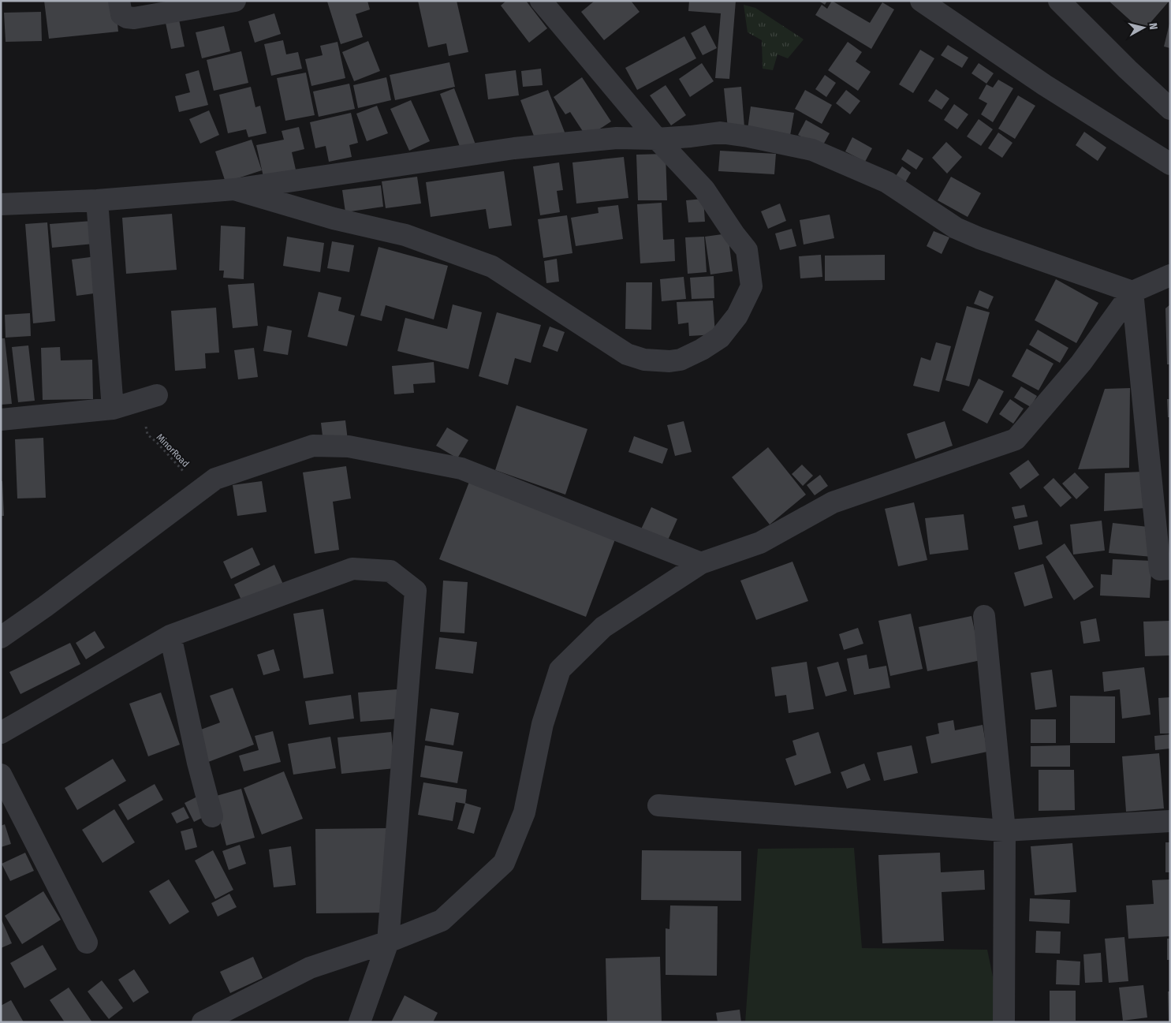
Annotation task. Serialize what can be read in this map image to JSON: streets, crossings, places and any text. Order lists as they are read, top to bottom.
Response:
{
  "streets": {
    "path": ["MinorRoad"]
  },
  "north": "right"
}
